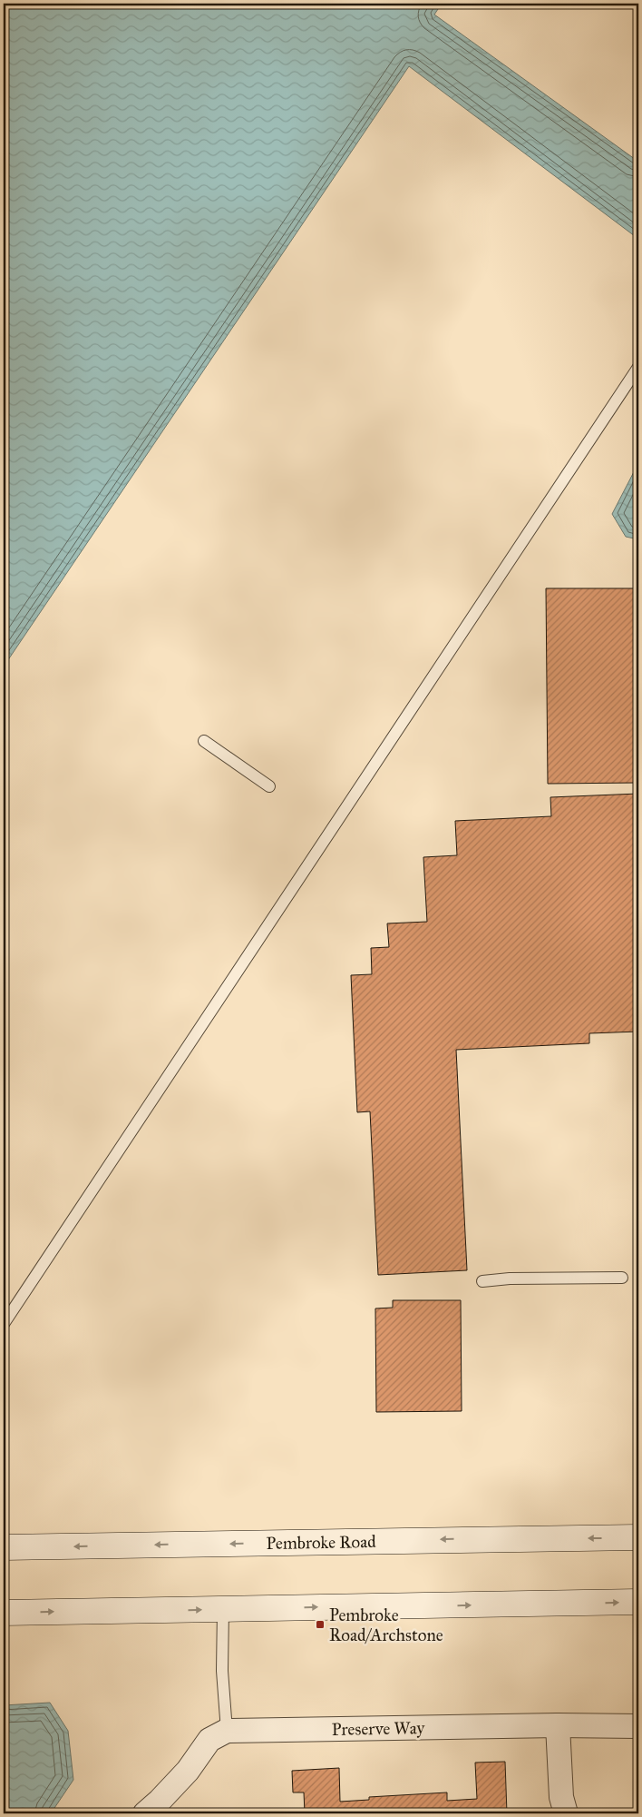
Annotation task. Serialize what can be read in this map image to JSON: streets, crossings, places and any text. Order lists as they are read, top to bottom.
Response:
{
  "streets": {
    "main road": ["Pembroke Road"],
    "street": ["Preserve Way"]
  },
  "places": {
    "transit": ["Pembroke Road/Archstone"]
  }
}
